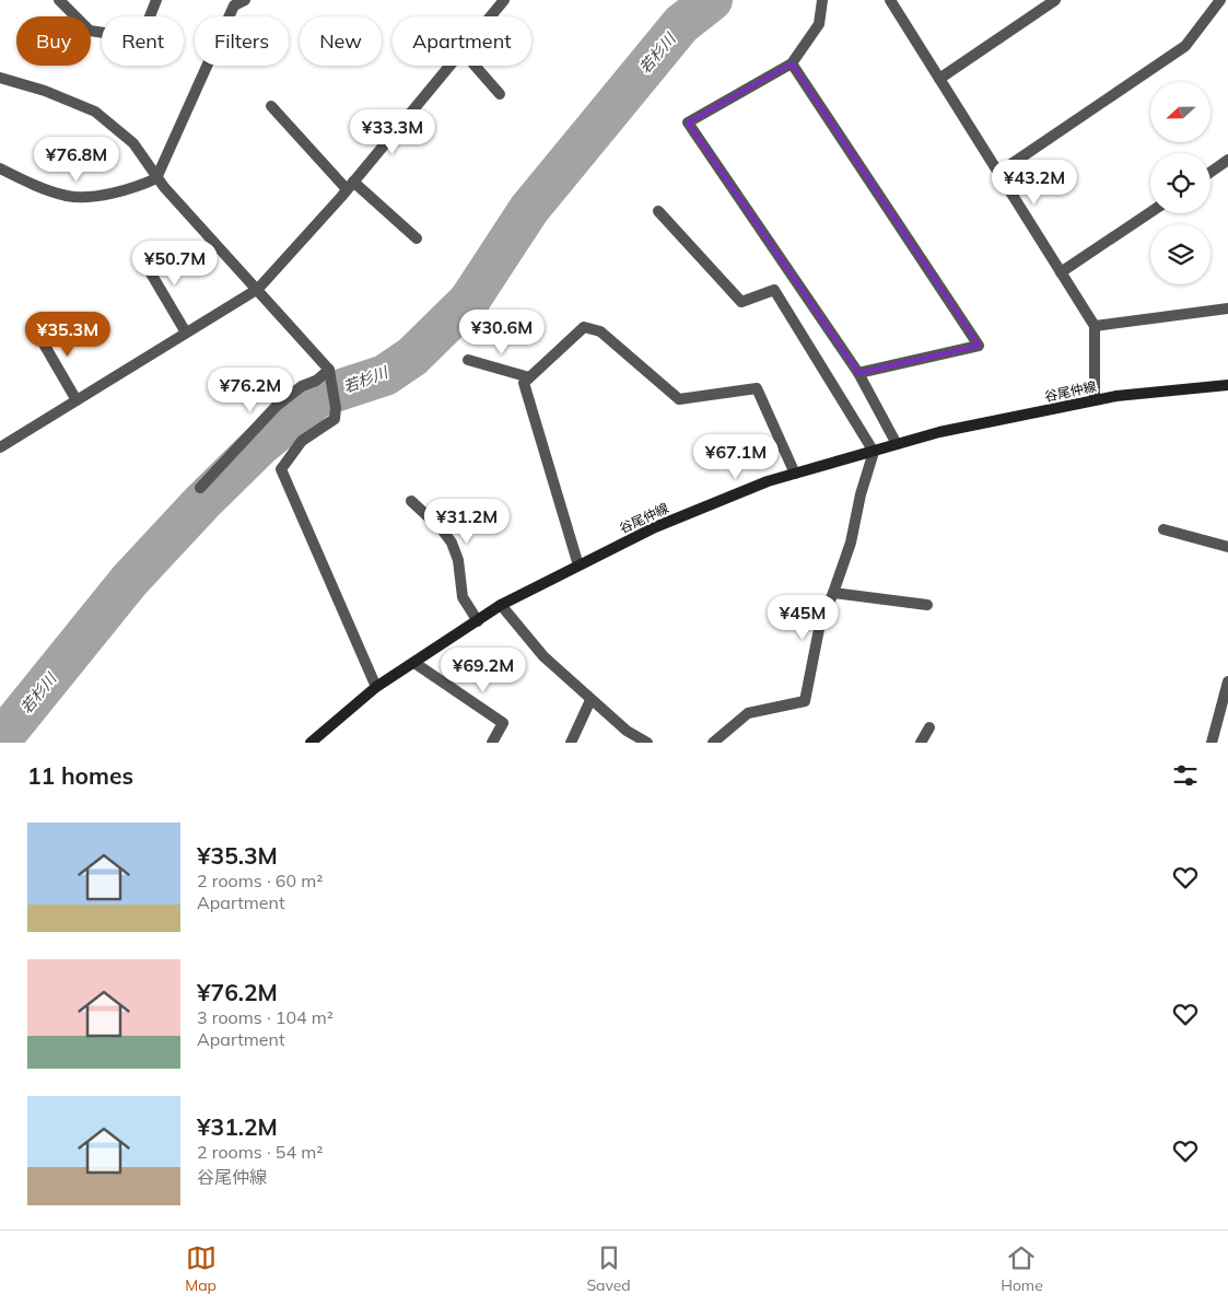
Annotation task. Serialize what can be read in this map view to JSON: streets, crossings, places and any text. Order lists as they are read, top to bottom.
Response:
{
  "streets": {
    "main road": ["谷尾仲線"]
  },
  "water": ["若杉川"],
  "north": "left",
  "page": {
    "chip": [
      "Buy",
      "Rent",
      "Filters",
      "New",
      "Apartment"
    ],
    "price": [
      "¥33.3M",
      "¥76.8M",
      "¥43.2M",
      "¥50.7M",
      "¥30.6M",
      "¥35.3M",
      "¥76.2M",
      "¥67.1M",
      "¥31.2M",
      "¥45M",
      "¥69.2M"
    ],
    "heading": "11 homes",
    "list": [
      {
        "name": "¥35.3M",
        "note": "2 rooms · 60 m² · Apartment"
      },
      {
        "name": "¥76.2M",
        "note": "3 rooms · 104 m² · Apartment"
      },
      {
        "name": "¥31.2M",
        "note": "2 rooms · 54 m² · 谷尾仲線"
      }
    ],
    "tabs": ["Map", "Saved", "Home"]
  }
}
